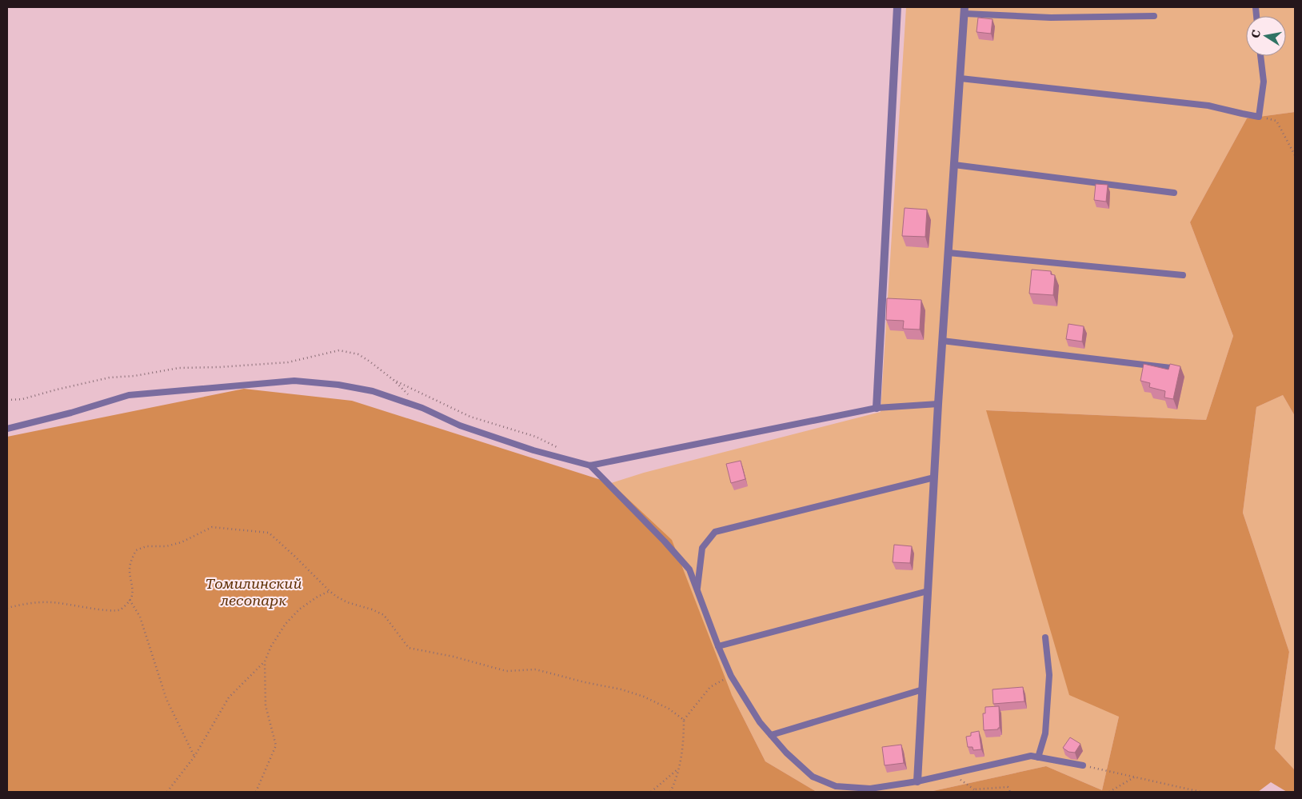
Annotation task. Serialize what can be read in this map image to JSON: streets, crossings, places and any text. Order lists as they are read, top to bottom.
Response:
{
  "parks": ["Томилинский лесопарк"],
  "north": "left"
}
